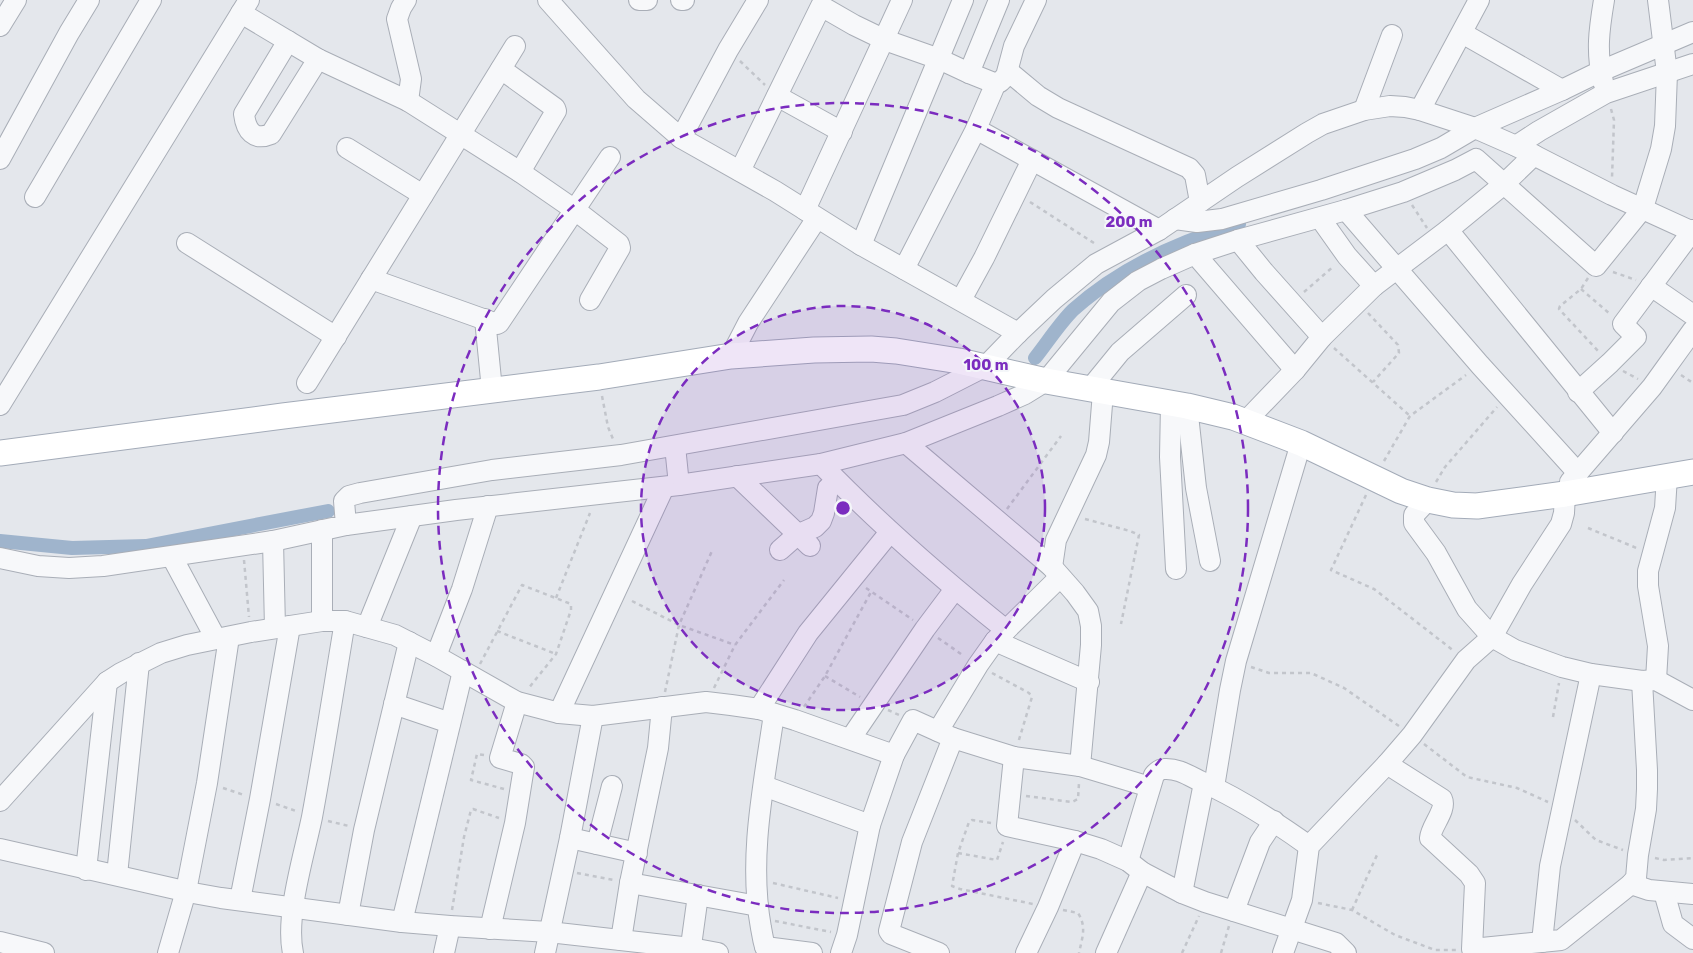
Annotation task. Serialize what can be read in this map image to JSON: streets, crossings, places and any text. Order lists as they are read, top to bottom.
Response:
{
  "rings": ["200 m", "100 m"]
}
